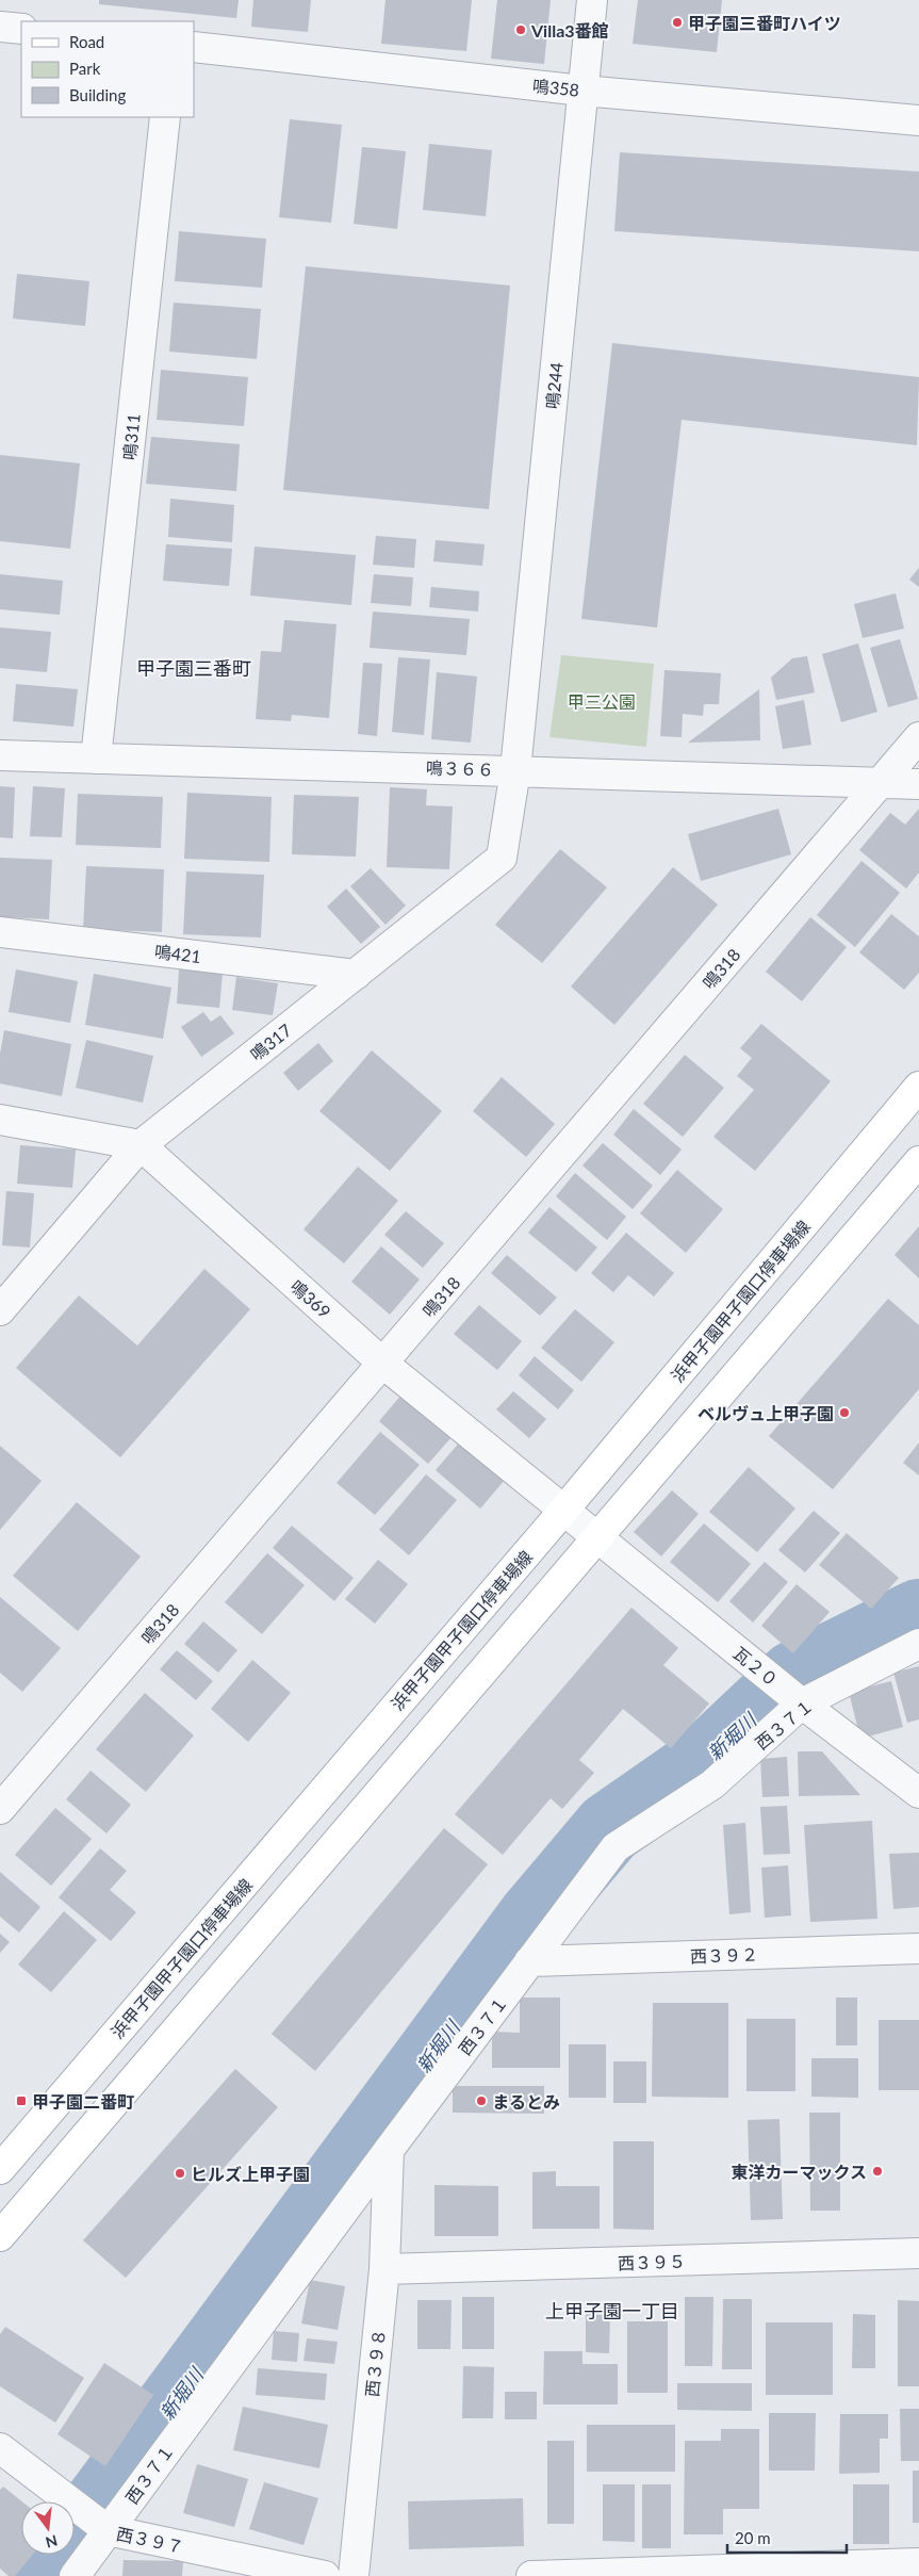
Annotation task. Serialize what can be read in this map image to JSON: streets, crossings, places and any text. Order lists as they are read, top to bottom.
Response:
{
  "streets": {
    "main road": ["浜甲子園甲子園口停車場線"],
    "street": [
      "鳴358",
      "鳴244",
      "鳴311",
      "鳴３６６",
      "鳴421",
      "鳴318",
      "鳴317",
      "鳴369",
      "瓦２０",
      "西３７１",
      "西３９２",
      "西３９５",
      "西３９８",
      "西３９７"
    ]
  },
  "crossings": [
    ["鳴358", "鳴244"],
    ["鳴244", "鳴３６６"],
    ["鳴244", "鳴317"],
    ["鳴311", "鳴３６６"],
    ["鳴３６６", "鳴318"],
    ["鳴３６６", "鳴317"],
    ["鳴421", "鳴317"],
    ["鳴318", "鳴369"],
    ["鳴317", "鳴369"],
    ["鳴369", "浜甲子園甲子園口停車場線"],
    ["鳴369", "瓦２０"],
    ["瓦２０", "西３７１"],
    ["西３７１", "西３９２"],
    ["西３７１", "西３９８"],
    ["西３７１", "西３９７"],
    ["西３９５", "西３９８"]
  ],
  "districts": ["甲子園三番町", "上甲子園一丁目"],
  "water": ["新堀川"],
  "parks": ["甲三公園"],
  "places": {
    "other": [
      "甲子園三番町ハイツ",
      "Villa3番館",
      "ベルヴュ上甲子園",
      "まるとみ",
      "東洋カーマックス",
      "ヒルズ上甲子園"
    ],
    "transit": ["甲子園二番町"]
  },
  "legend": ["Road", "Park", "Building"],
  "scale_bar": "20 m",
  "north": "bottom"
}
